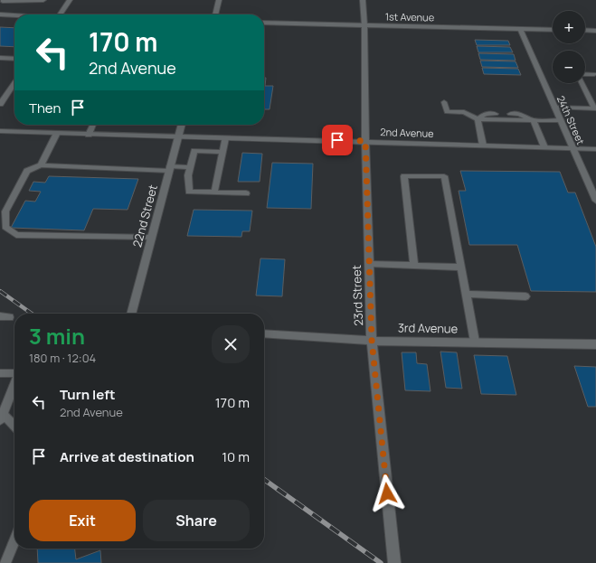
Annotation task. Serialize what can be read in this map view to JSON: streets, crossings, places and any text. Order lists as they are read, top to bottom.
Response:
{
  "streets": {
    "street": [
      "1st Avenue",
      "24th Street",
      "2nd Avenue",
      "22nd Street",
      "23rd Street",
      "3rd Avenue"
    ]
  },
  "crossings": [
    ["1st Avenue", "24th Street"],
    ["1st Avenue", "23rd Street"],
    ["24th Street", "2nd Avenue"],
    ["2nd Avenue", "22nd Street"],
    ["2nd Avenue", "23rd Street"],
    ["23rd Street", "3rd Avenue"]
  ],
  "page": {
    "map_buttons": ["+", "−"],
    "turn": ["170 m", "2nd Avenue"],
    "then": "Then",
    "heading": ["3 min", "180 m · 12:04"],
    "list": [
      {
        "name": "Turn left",
        "note": "2nd Avenue",
        "value": "170 m"
      },
      {
        "name": "Arrive at destination",
        "value": "10 m"
      }
    ],
    "buttons": ["Exit", "Share"]
  }
}
